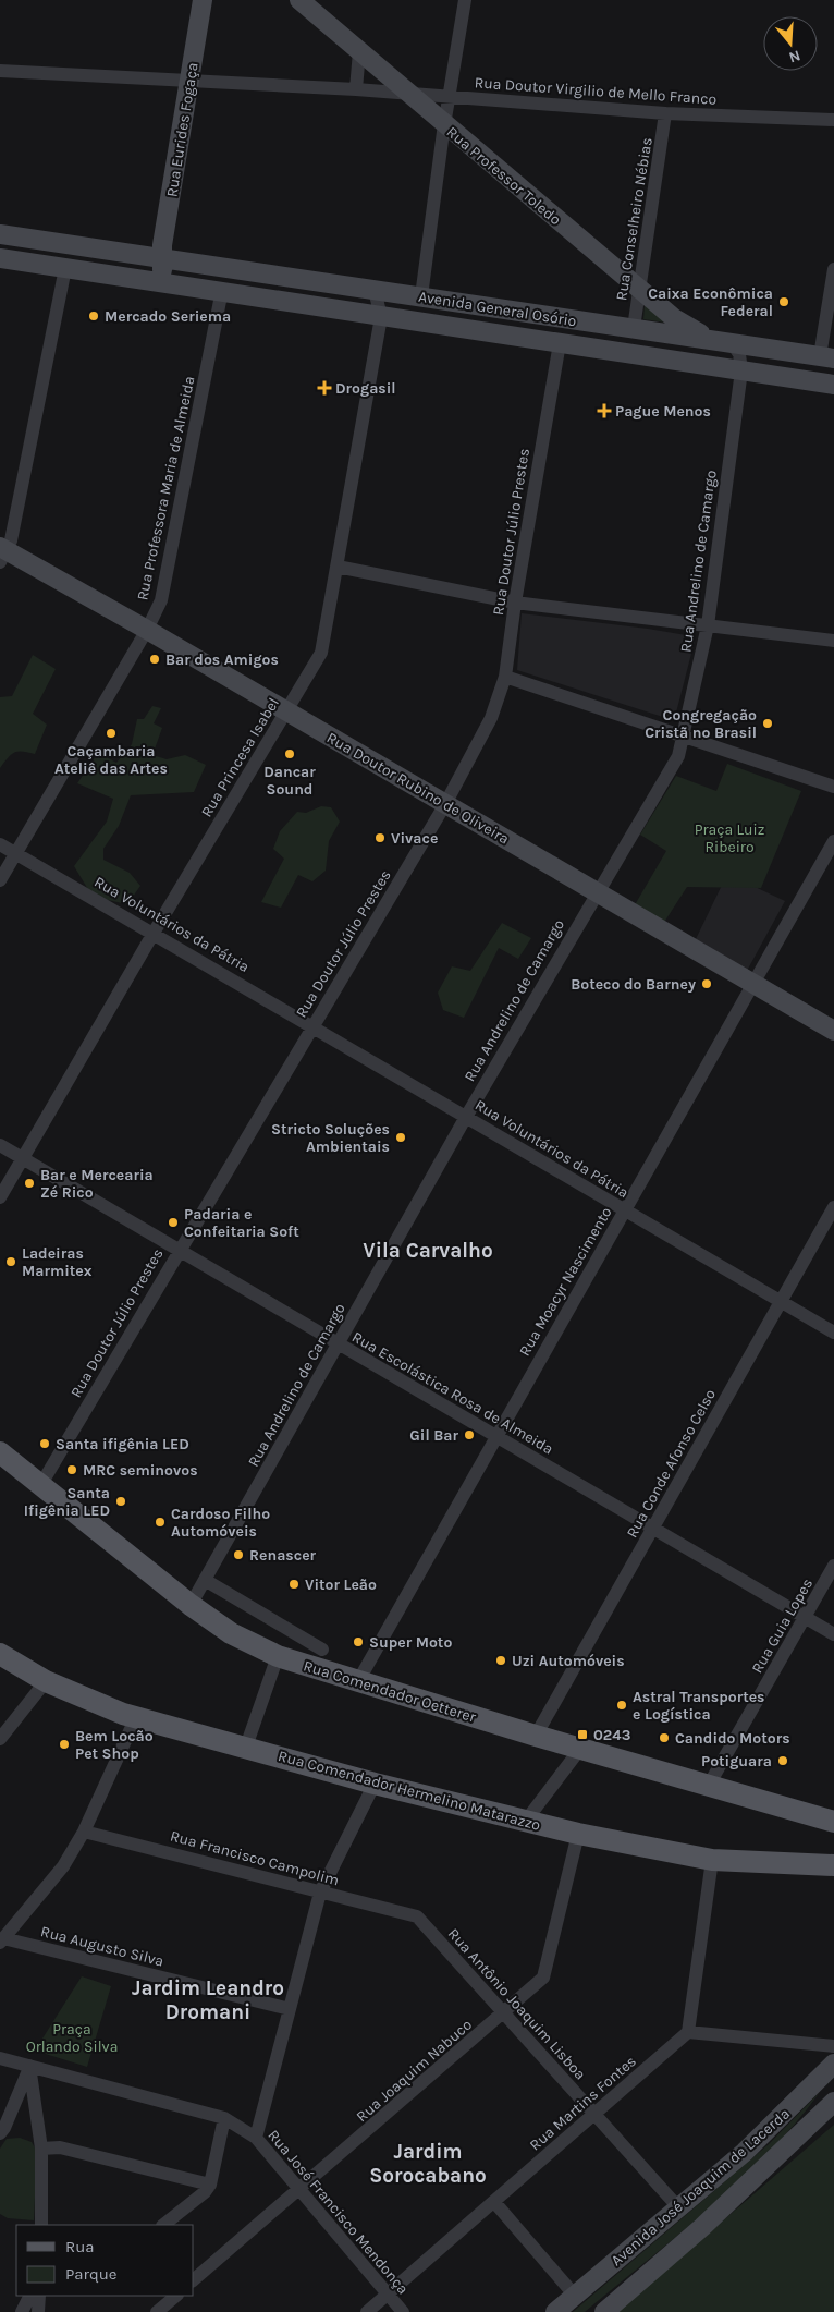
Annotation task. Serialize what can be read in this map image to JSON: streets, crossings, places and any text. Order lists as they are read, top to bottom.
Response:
{
  "streets": {
    "main road": [
      "Rua Eurides Fogaça",
      "Rua Professor Toledo",
      "Avenida General Osório",
      "Rua Doutor Rubino de Oliveira",
      "Rua Comendador Oetterer",
      "Rua Comendador Hermelino Matarazzo",
      "Avenida José Joaquim de Lacerda"
    ],
    "street": [
      "Rua Doutor Virgilio de Mello Franco",
      "Rua Conselheiro Nébias",
      "Rua Professora Maria de Almeida",
      "Rua Doutor Júlio Prestes",
      "Rua Andrelino de Camargo",
      "Rua Princesa Isabel",
      "Rua Voluntários da Pátria",
      "Rua Moacyr Nascimento",
      "Rua Escolástica Rosa de Almeida",
      "Rua Conde Afonso Celso",
      "Rua Guia Lopes",
      "Rua Francisco Campolim",
      "Rua Augusto Silva",
      "Rua Antônio Joaquim Lisboa",
      "Rua Joaquim Nabuco",
      "Rua Martins Fontes",
      "Rua José Francisco Mendonça"
    ]
  },
  "crossings": [
    ["Rua Doutor Virgilio de Mello Franco", "Rua Eurides Fogaça"],
    ["Rua Doutor Virgilio de Mello Franco", "Rua Professor Toledo"],
    ["Rua Doutor Virgilio de Mello Franco", "Rua Conselheiro Nébias"],
    ["Rua Eurides Fogaça", "Avenida General Osório"],
    ["Rua Professor Toledo", "Rua Conselheiro Nébias"],
    ["Rua Professor Toledo", "Avenida General Osório"],
    ["Rua Conselheiro Nébias", "Avenida General Osório"],
    ["Avenida General Osório", "Rua Professora Maria de Almeida"],
    ["Avenida General Osório", "Rua Doutor Júlio Prestes"],
    ["Avenida General Osório", "Rua Andrelino de Camargo"],
    ["Avenida General Osório", "Rua Princesa Isabel"],
    ["Rua Professora Maria de Almeida", "Rua Doutor Rubino de Oliveira"],
    ["Rua Professora Maria de Almeida", "Rua Voluntários da Pátria"],
    ["Rua Doutor Júlio Prestes", "Rua Doutor Rubino de Oliveira"],
    ["Rua Doutor Júlio Prestes", "Rua Voluntários da Pátria"],
    ["Rua Doutor Júlio Prestes", "Rua Escolástica Rosa de Almeida"],
    ["Rua Doutor Júlio Prestes", "Rua Comendador Oetterer"],
    ["Rua Andrelino de Camargo", "Rua Doutor Rubino de Oliveira"],
    ["Rua Andrelino de Camargo", "Rua Voluntários da Pátria"],
    ["Rua Andrelino de Camargo", "Rua Escolástica Rosa de Almeida"],
    ["Rua Andrelino de Camargo", "Rua Comendador Oetterer"],
    ["Rua Princesa Isabel", "Rua Doutor Rubino de Oliveira"],
    ["Rua Princesa Isabel", "Rua Voluntários da Pátria"],
    ["Rua Princesa Isabel", "Rua Escolástica Rosa de Almeida"],
    ["Rua Doutor Rubino de Oliveira", "Rua Moacyr Nascimento"],
    ["Rua Voluntários da Pátria", "Rua Moacyr Nascimento"],
    ["Rua Voluntários da Pátria", "Rua Conde Afonso Celso"],
    ["Rua Moacyr Nascimento", "Rua Escolástica Rosa de Almeida"],
    ["Rua Moacyr Nascimento", "Rua Comendador Oetterer"],
    ["Rua Escolástica Rosa de Almeida", "Rua Conde Afonso Celso"],
    ["Rua Escolástica Rosa de Almeida", "Rua Guia Lopes"],
    ["Rua Conde Afonso Celso", "Rua Comendador Oetterer"],
    ["Rua Guia Lopes", "Rua Comendador Oetterer"],
    ["Rua Comendador Hermelino Matarazzo", "Rua Joaquim Nabuco"],
    ["Rua Francisco Campolim", "Rua Antônio Joaquim Lisboa"],
    ["Rua Antônio Joaquim Lisboa", "Rua Joaquim Nabuco"],
    ["Rua Antônio Joaquim Lisboa", "Rua Martins Fontes"],
    ["Rua Antônio Joaquim Lisboa", "Avenida José Joaquim de Lacerda"],
    ["Rua Joaquim Nabuco", "Rua José Francisco Mendonça"],
    ["Rua Martins Fontes", "Rua José Francisco Mendonça"]
  ],
  "districts": ["Vila Carvalho", "Jardim Leandro Dromani", "Jardim Sorocabano"],
  "parks": ["Praça Luiz Ribeiro", "Praça Orlando Silva"],
  "places": {
    "other": [
      "Caixa Econômica Federal",
      "Mercado Seriema",
      "Bar dos Amigos",
      "Congregação Cristã no Brasil",
      "Caçambaria Ateliê das Artes",
      "Dancar Sound",
      "Vivace",
      "Boteco do Barney",
      "Stricto Soluções Ambientais",
      "Bar e Mercearia Zé Rico",
      "Padaria e Confeitaria Soft",
      "Ladeiras Marmitex",
      "Gil Bar",
      "Santa ifigênia LED",
      "MRC seminovos",
      "Santa Ifigênia LED",
      "Cardoso Filho Automóveis",
      "Renascer",
      "Vitor Leão",
      "Super Moto",
      "Uzi Automóveis",
      "Astral Transportes e Logística",
      "Candido Motors",
      "Bem Locão Pet Shop",
      "Potiguara"
    ],
    "health": ["Drogasil", "Pague Menos"],
    "transit": ["0243"]
  },
  "legend": ["Rua", "Parque"],
  "north": "bottom"
}
